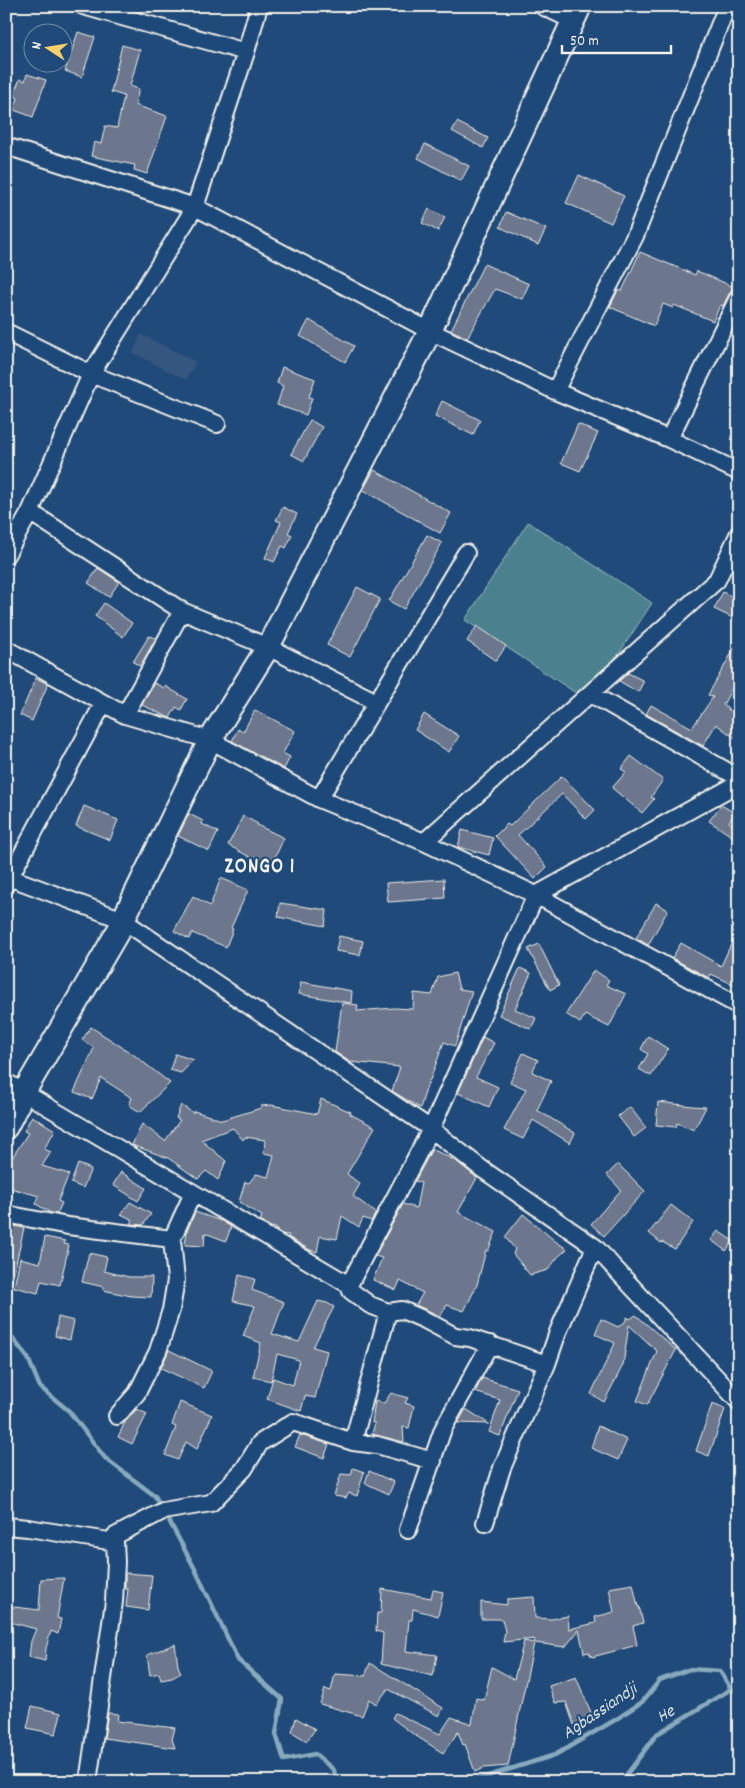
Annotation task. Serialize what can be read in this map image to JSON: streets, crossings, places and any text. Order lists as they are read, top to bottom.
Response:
{
  "districts": ["ZONGO 1"],
  "water": ["Agbassiandji", "He"],
  "scale_bar": "50 m",
  "north": "left"
}
